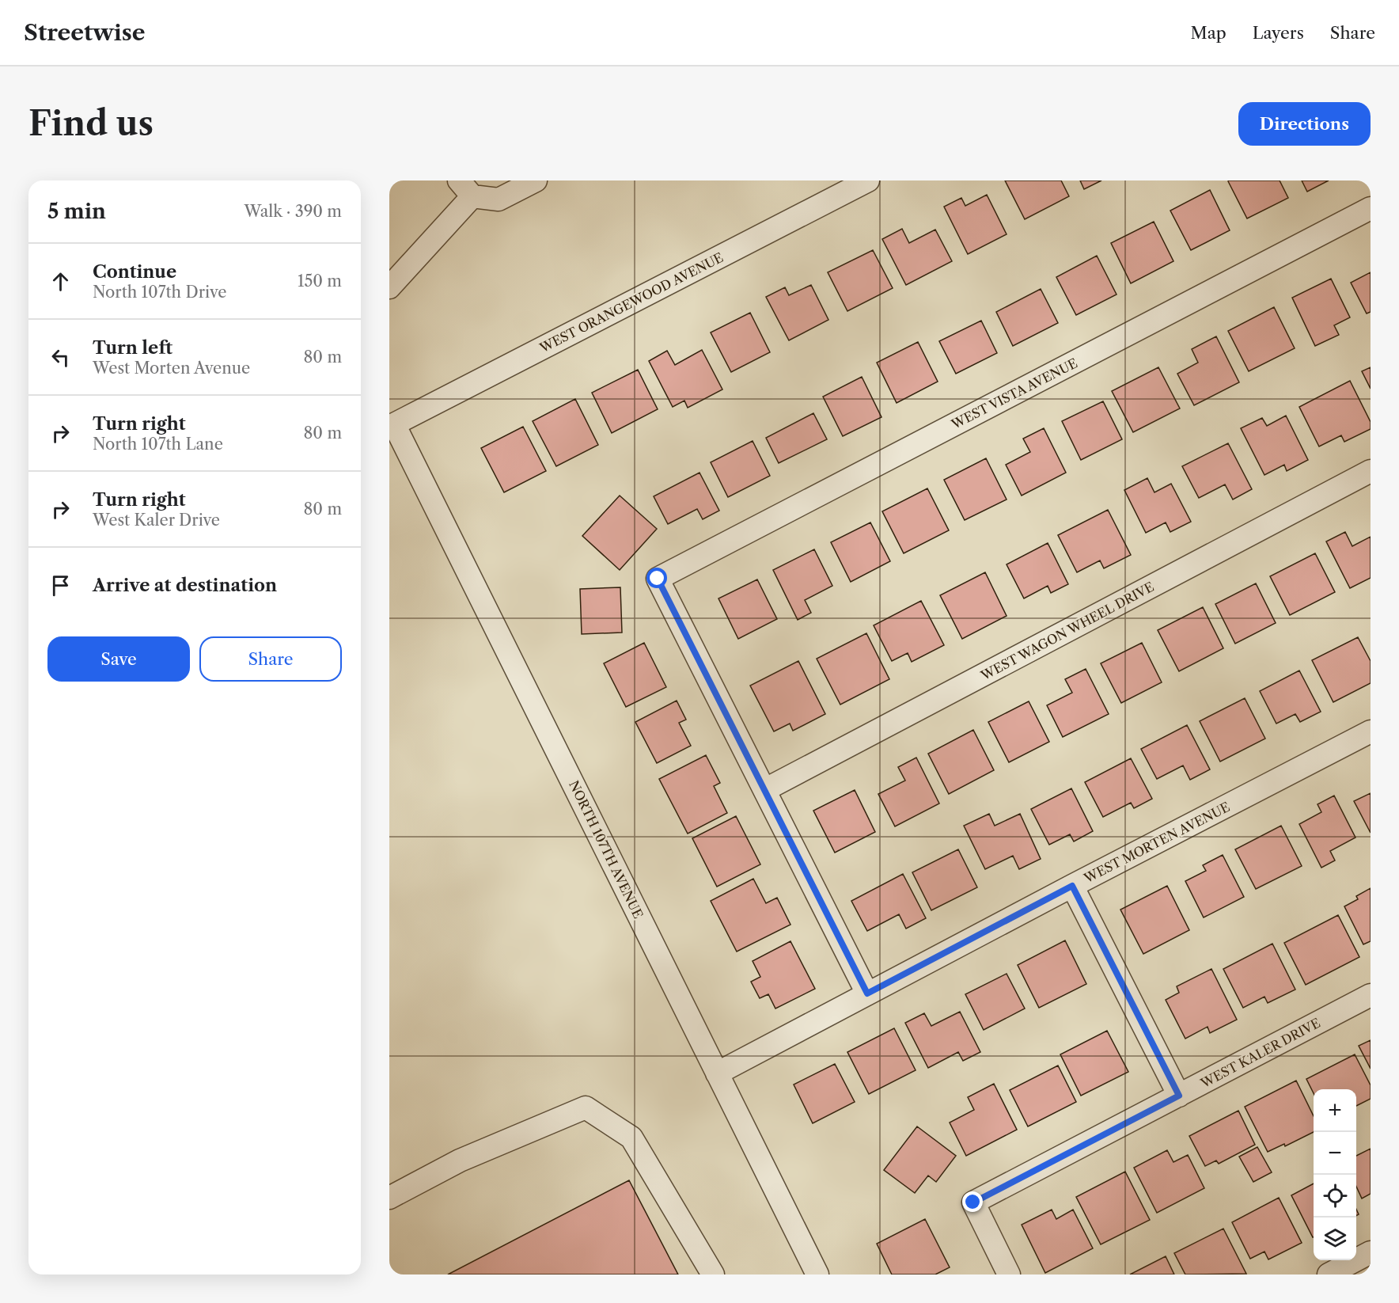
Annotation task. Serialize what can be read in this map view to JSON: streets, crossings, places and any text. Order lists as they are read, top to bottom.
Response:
{
  "streets": {
    "street": [
      "WEST ORANGEWOOD AVENUE",
      "WEST VISTA AVENUE",
      "WEST WAGON WHEEL DRIVE",
      "WEST MORTEN AVENUE",
      "NORTH 107TH AVENUE",
      "WEST KALER DRIVE"
    ]
  },
  "crossings": [
    ["WEST ORANGEWOOD AVENUE", "NORTH 107TH AVENUE"],
    ["WEST VISTA AVENUE", "WEST WAGON WHEEL DRIVE"],
    ["WEST MORTEN AVENUE", "NORTH 107TH AVENUE"]
  ],
  "page": {
    "header": "Streetwise",
    "nav": ["Map", "Layers", "Share"],
    "buttons": [
      "Directions",
      ["Save", "Share"]
    ],
    "title": "Find us",
    "heading": ["5 min", "Walk · 390 m"],
    "list": [
      ["Continue", "North 107th Drive", "150 m"],
      ["Turn left", "West Morten Avenue", "80 m"],
      ["Turn right", "North 107th Lane", "80 m"],
      ["Turn right", "West Kaler Drive", "80 m"],
      "Arrive at destination"
    ],
    "map_buttons": ["+", "−"]
  }
}
